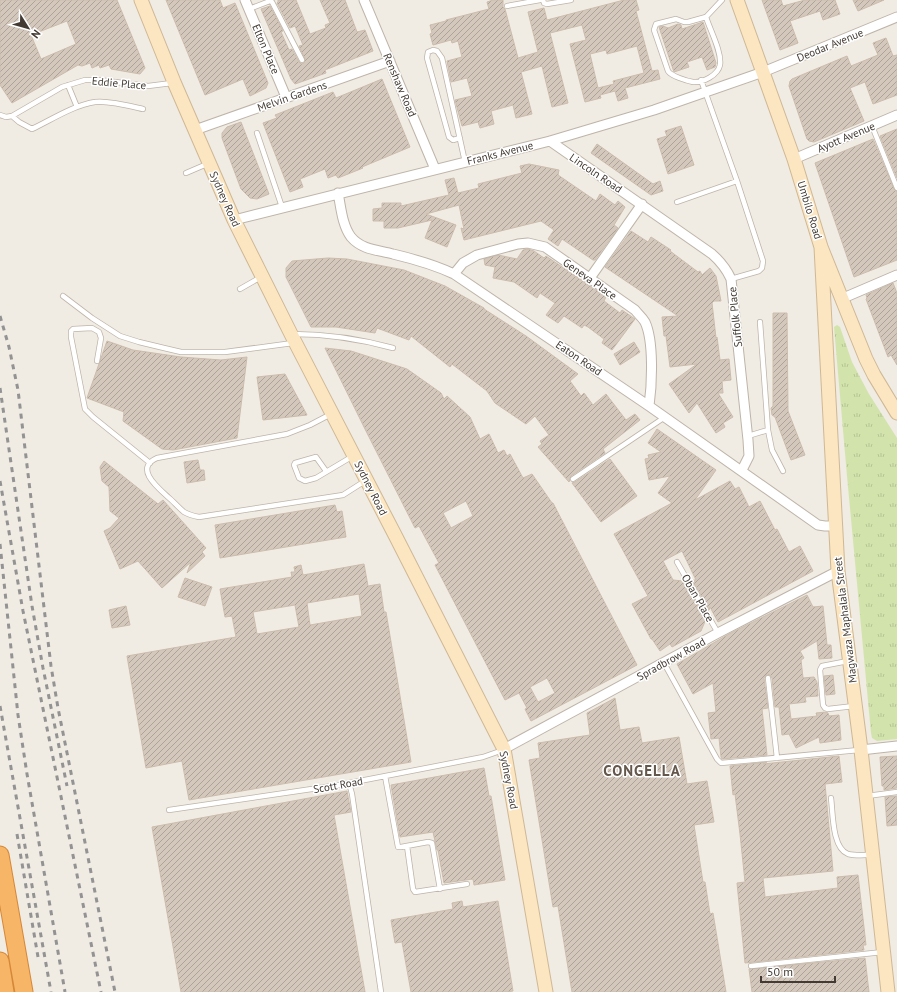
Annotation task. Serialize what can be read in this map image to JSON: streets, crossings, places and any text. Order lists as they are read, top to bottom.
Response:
{
  "streets": {
    "main road": ["Sydney Road", "Umbilo Road", "Magwaza Maphalala Street"],
    "street": [
      "Deodar Avenue",
      "Elton Place",
      "Renshaw Road",
      "Melvin Gardens",
      "Ayott Avenue",
      "Franks Avenue",
      "Lincoln Road",
      "Geneva Place",
      "Suffolk Place",
      "Eaton Road",
      "Spradbrow Road"
    ],
    "lane": ["Eddie Place", "Oban Place", "Scott Road"]
  },
  "crossings": [
    ["Deodar Avenue", "Franks Avenue"],
    ["Deodar Avenue", "Umbilo Road"],
    ["Elton Place", "Melvin Gardens"],
    ["Eddie Place", "Sydney Road"],
    ["Renshaw Road", "Melvin Gardens"],
    ["Renshaw Road", "Franks Avenue"],
    ["Melvin Gardens", "Sydney Road"],
    ["Ayott Avenue", "Umbilo Road"],
    ["Franks Avenue", "Lincoln Road"],
    ["Franks Avenue", "Sydney Road"],
    ["Franks Avenue", "Umbilo Road"],
    ["Franks Avenue", "Eaton Road"],
    ["Lincoln Road", "Suffolk Place"],
    ["Sydney Road", "Spradbrow Road"],
    ["Sydney Road", "Scott Road"],
    ["Umbilo Road", "Magwaza Maphalala Street"],
    ["Geneva Place", "Eaton Road"],
    ["Suffolk Place", "Eaton Road"],
    ["Eaton Road", "Magwaza Maphalala Street"],
    ["Oban Place", "Spradbrow Road"],
    ["Magwaza Maphalala Street", "Spradbrow Road"],
    ["Spradbrow Road", "Scott Road"]
  ],
  "districts": ["CONGELLA"],
  "scale_bar": "50 m",
  "north": "bottom right"
}
